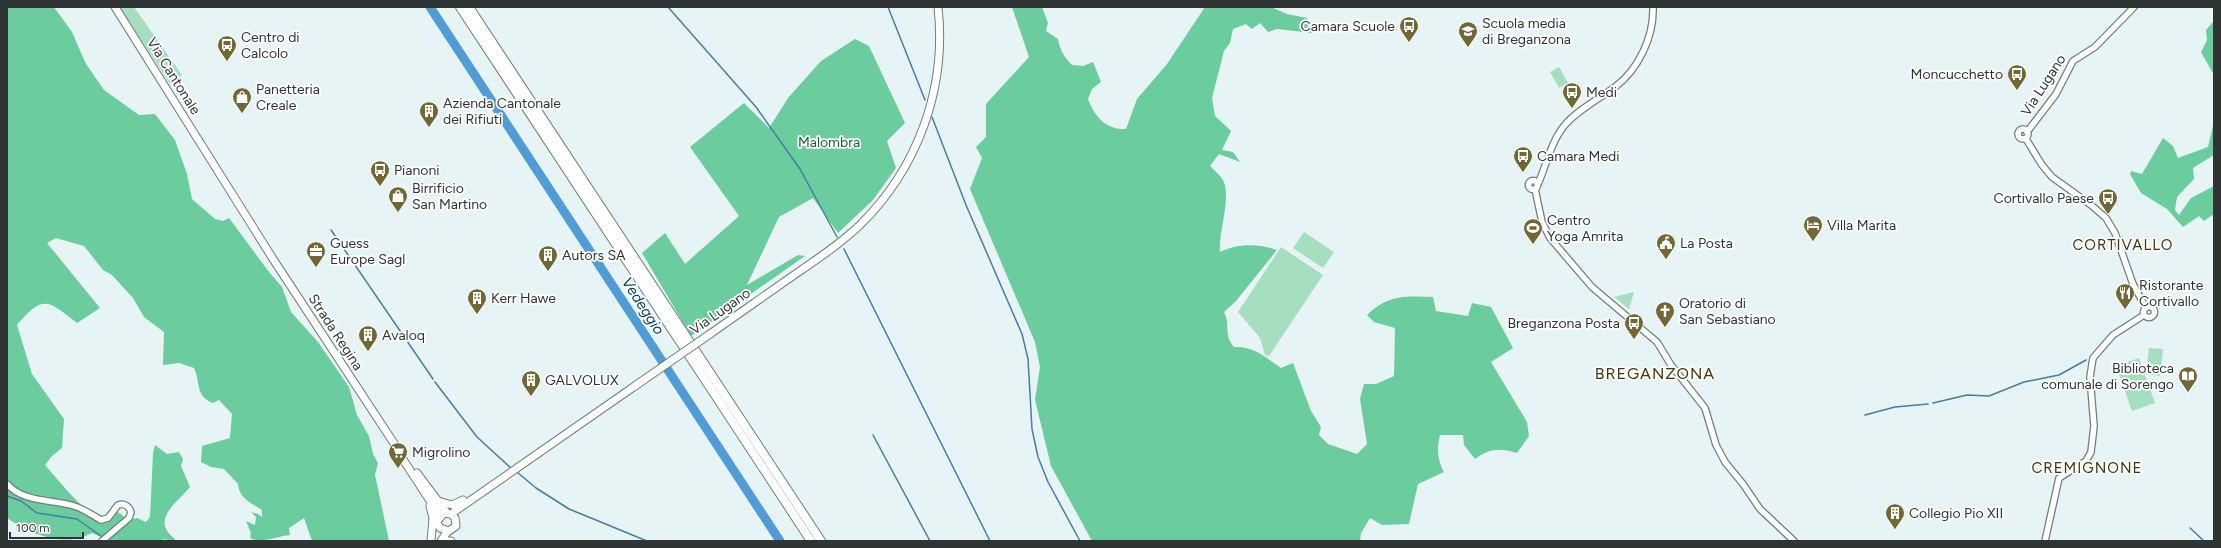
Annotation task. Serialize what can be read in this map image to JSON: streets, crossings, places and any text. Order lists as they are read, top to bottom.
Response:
{
  "streets": {
    "main road": ["Via Cantonale", "Via Lugano", "Strada Regina"]
  },
  "crossings": [
    ["Via Cantonale", "Strada Regina"],
    ["Via Lugano", "Strada Regina"]
  ],
  "districts": ["CORTIVALLO", "BREGANZONA", "CREMIGNONE"],
  "water": ["Vedeggio"],
  "parks": ["Malombra"],
  "places": {
    "bus stop": [
      "Camara Scuole",
      "Centro di Calcolo",
      "Moncucchetto",
      "Medi",
      "Camara Medi",
      "Pianoni",
      "Cortivallo Paese",
      "Breganzona Posta"
    ],
    "school or university": ["Scuola media di Breganzona"],
    "shop": ["Panetteria Creale", "Birrificio San Martino"],
    "building": [
      "Azienda Cantonale dei Rifiuti",
      "Autors SA",
      "Kerr Hawe",
      "Avaloq",
      "GALVOLUX",
      "Collegio Pio XII"
    ],
    "hotel": ["Villa Marita"],
    "sports": ["Centro Yoga Amrita"],
    "public building": ["La Posta"],
    "office": ["Guess Europe Sagl"],
    "restaurant": ["Ristorante Cortivallo"],
    "church": ["Oratorio di San Sebastiano"],
    "library": ["Biblioteca comunale di Sorengo"],
    "supermarket": ["Migrolino"]
  },
  "scale_bar": "100 m"
}
